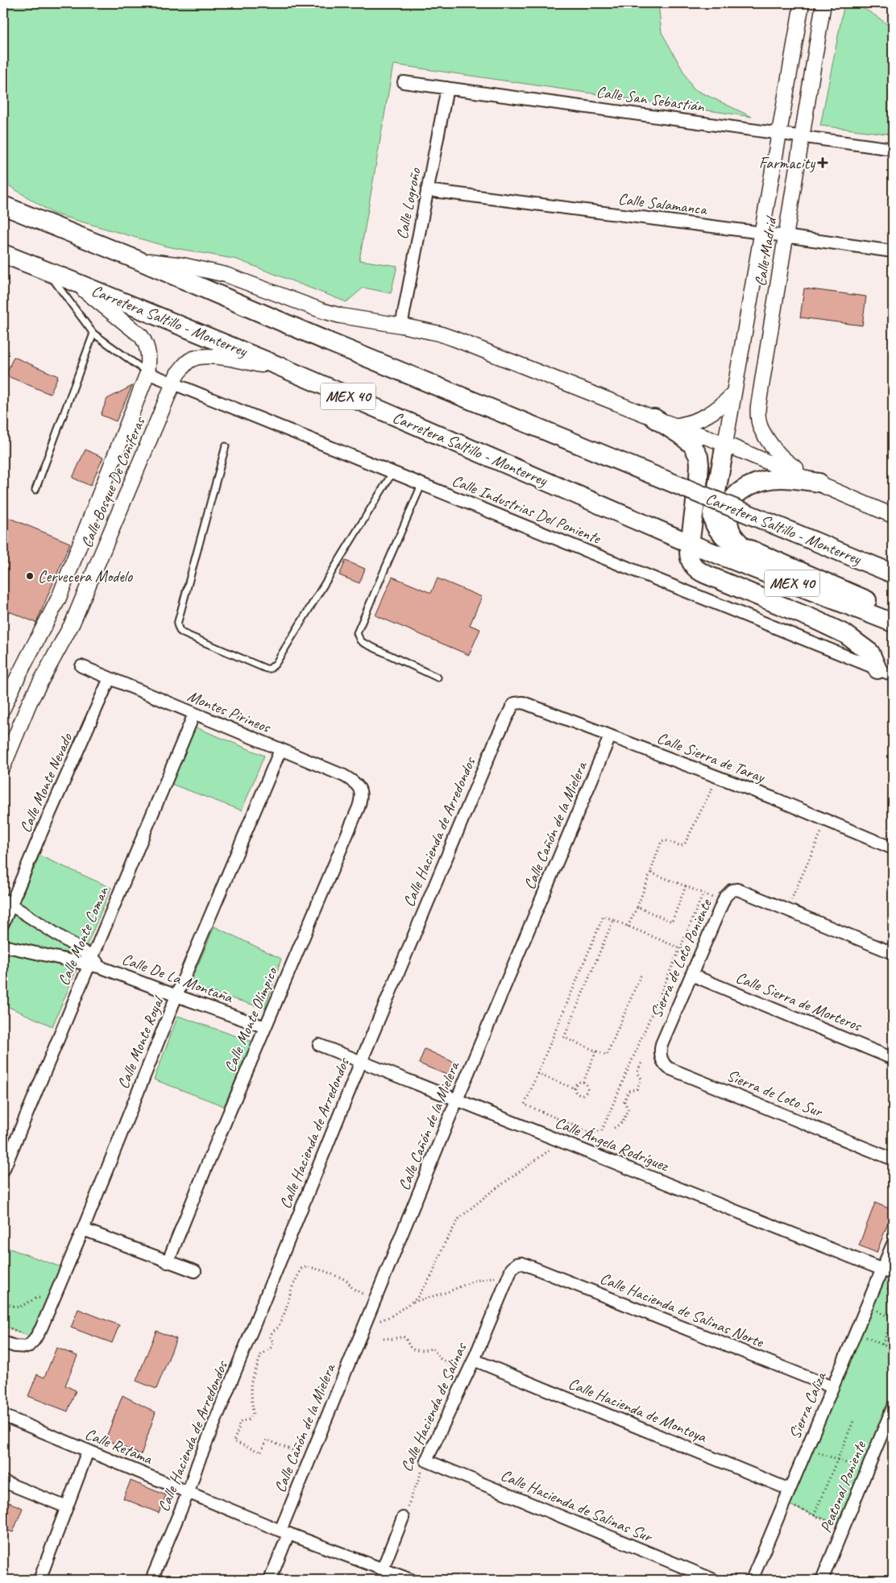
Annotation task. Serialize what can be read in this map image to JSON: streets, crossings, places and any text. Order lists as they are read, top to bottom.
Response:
{
  "streets": {
    "main road": ["Carretera Saltillo - Monterrey", "MEX 40"],
    "street": [
      "Calle San Sebastián",
      "Calle Logroño",
      "Calle Salamanca",
      "Calle Madrid",
      "Calle Bosque De Coníferas",
      "Calle Industrias Del Poniente",
      "Montes Pirineos",
      "Calle Sierra de Taray",
      "Calle Monte Nevado",
      "Calle Cañón de la Mielera",
      "Calle Hacienda de Arredondos",
      "Calle Monte Coman",
      "Sierra de Loto Poniente",
      "Calle De La Montaña",
      "Calle Sierra de Morteros",
      "Calle Monte Olímpico",
      "Calle Monte Royal",
      "Sierra de Loto Sur",
      "Calle Ángela Rodríguez",
      "Calle Hacienda de Salinas Norte",
      "Sierra Caliza",
      "Calle Hacienda de Salinas",
      "Calle Hacienda de Montoya",
      "Calle Retama",
      "Peatonal Poniente",
      "Calle Hacienda de Salinas Sur"
    ]
  },
  "crossings": [
    ["Calle San Sebastián", "Calle Logroño"],
    ["Calle San Sebastián", "Calle Madrid"],
    ["Calle Logroño", "Calle Salamanca"],
    ["Calle Salamanca", "Calle Madrid"],
    ["Carretera Saltillo - Monterrey", "Calle Bosque De Coníferas"],
    ["Calle Bosque De Coníferas", "Calle Industrias Del Poniente"],
    ["Montes Pirineos", "Calle Monte Nevado"],
    ["Montes Pirineos", "Calle Monte Coman"],
    ["Montes Pirineos", "Calle Monte Olímpico"],
    ["Montes Pirineos", "Calle Monte Royal"],
    ["Calle Sierra de Taray", "Calle Cañón de la Mielera"],
    ["Calle Sierra de Taray", "Calle Hacienda de Arredondos"],
    ["Calle Monte Nevado", "Calle De La Montaña"],
    ["Calle Cañón de la Mielera", "Calle Ángela Rodríguez"],
    ["Calle Cañón de la Mielera", "Calle Retama"],
    ["Calle Hacienda de Arredondos", "Calle Ángela Rodríguez"],
    ["Calle Hacienda de Arredondos", "Calle Retama"],
    ["Calle Monte Coman", "Calle De La Montaña"],
    ["Sierra de Loto Poniente", "Calle Sierra de Morteros"],
    ["Sierra de Loto Poniente", "Sierra de Loto Sur"],
    ["Calle De La Montaña", "Calle Monte Olímpico"],
    ["Calle De La Montaña", "Calle Monte Royal"],
    ["Calle Ángela Rodríguez", "Sierra Caliza"],
    ["Calle Hacienda de Salinas Norte", "Sierra Caliza"],
    ["Calle Hacienda de Salinas Norte", "Calle Hacienda de Salinas"],
    ["Sierra Caliza", "Calle Hacienda de Montoya"],
    ["Calle Hacienda de Salinas", "Calle Hacienda de Montoya"],
    ["Calle Hacienda de Salinas", "Calle Hacienda de Salinas Sur"]
  ],
  "places": {
    "health": ["Farmacity"],
    "other": ["Cervecera Modelo"]
  }
}
